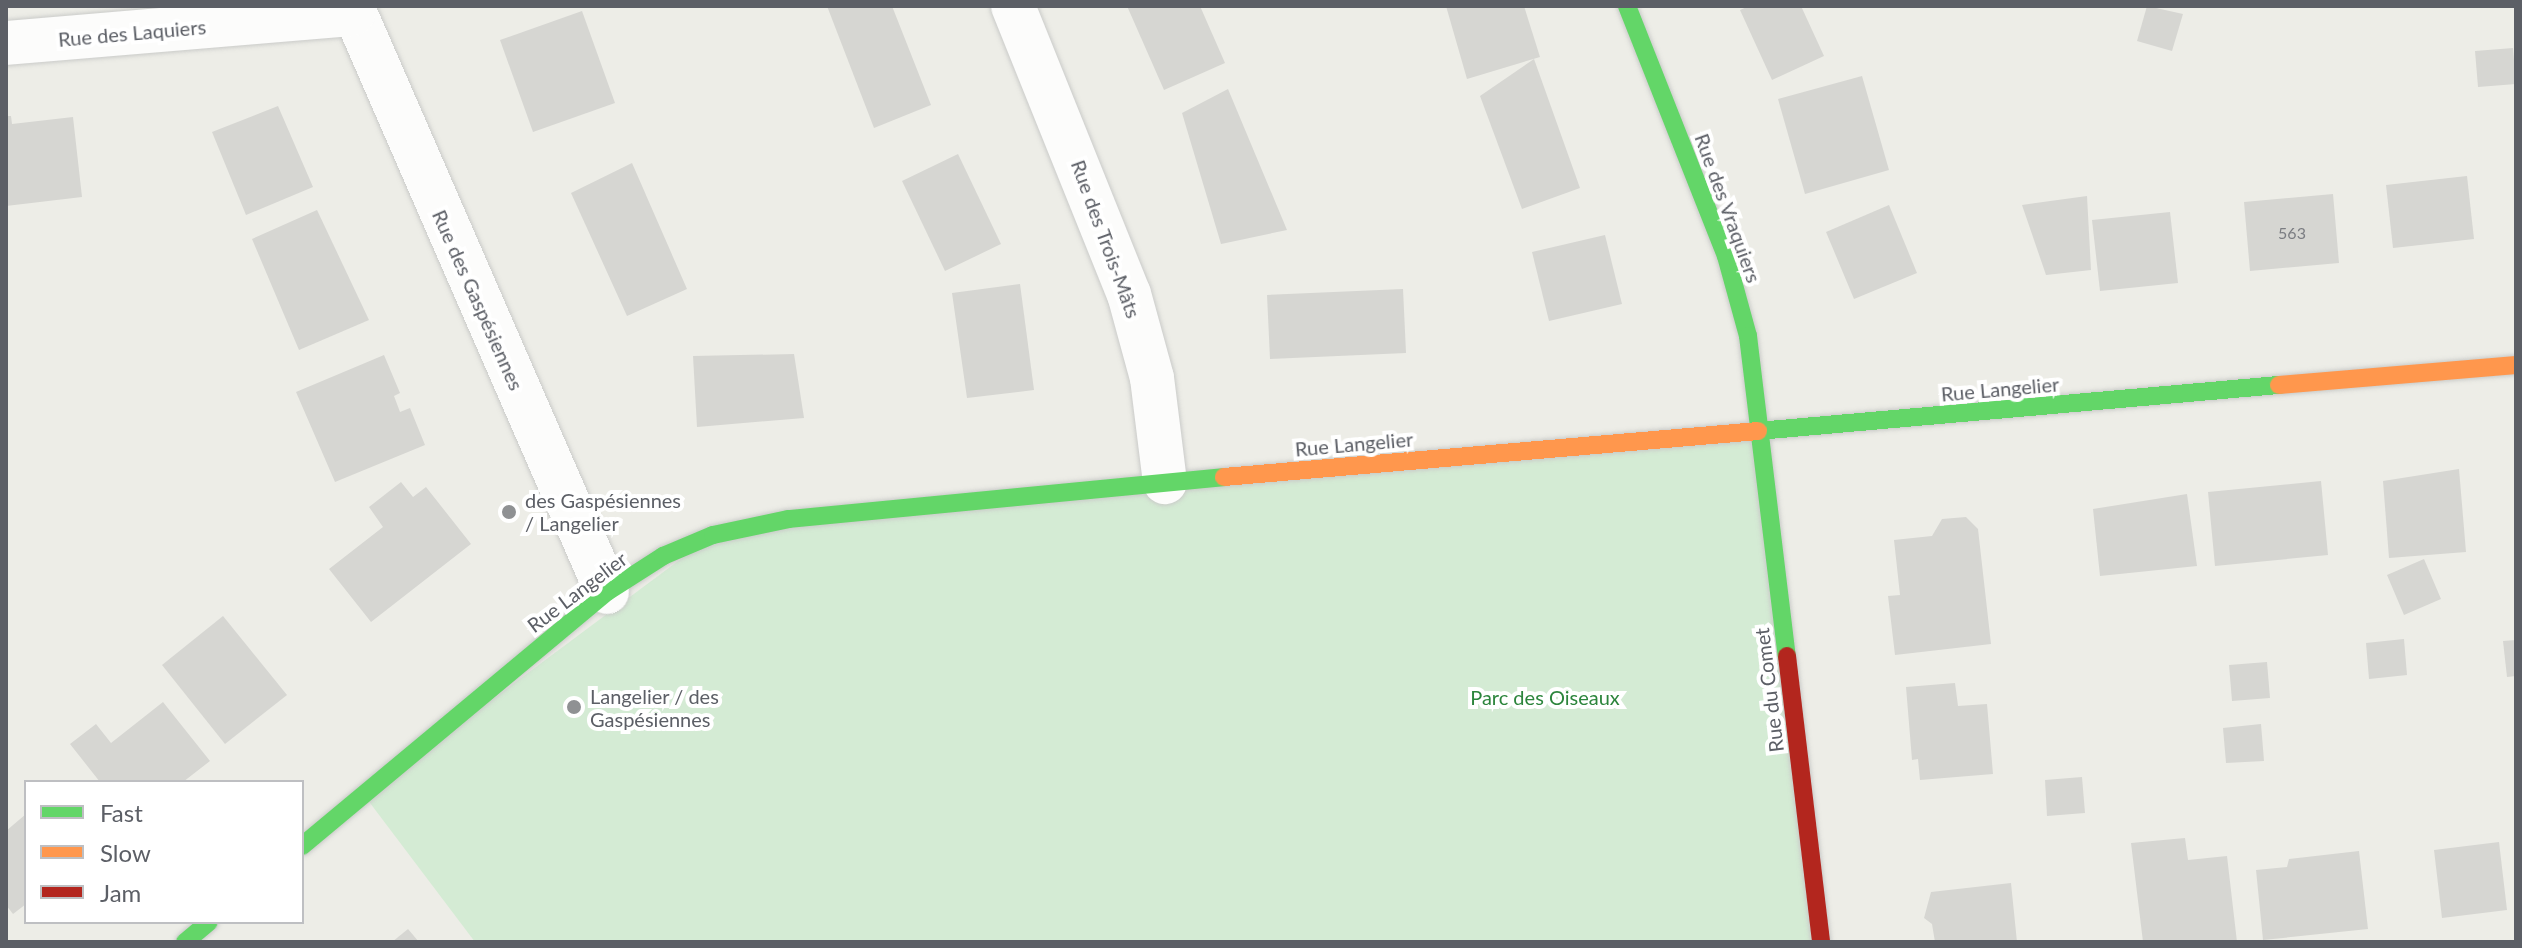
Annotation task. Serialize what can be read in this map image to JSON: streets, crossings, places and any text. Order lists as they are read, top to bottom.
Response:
{
  "streets": {
    "street": [
      "Rue des Laquiers",
      "Rue des Vraquiers",
      "Rue des Trois-Mâts",
      "Rue des Gaspésiennes",
      "Rue Langelier",
      "Rue du Comet"
    ]
  },
  "crossings": [
    ["Rue des Laquiers", "Rue des Gaspésiennes"],
    ["Rue des Vraquiers", "Rue Langelier"],
    ["Rue des Vraquiers", "Rue du Comet"],
    ["Rue des Trois-Mâts", "Rue Langelier"],
    ["Rue des Gaspésiennes", "Rue Langelier"],
    ["Rue Langelier", "Rue du Comet"]
  ],
  "parks": ["Parc des Oiseaux"],
  "places": ["des Gaspésiennes / Langelier", "Langelier / des Gaspésiennes"],
  "house_numbers": ["563"],
  "legend": ["Fast", "Slow", "Jam"]
}
